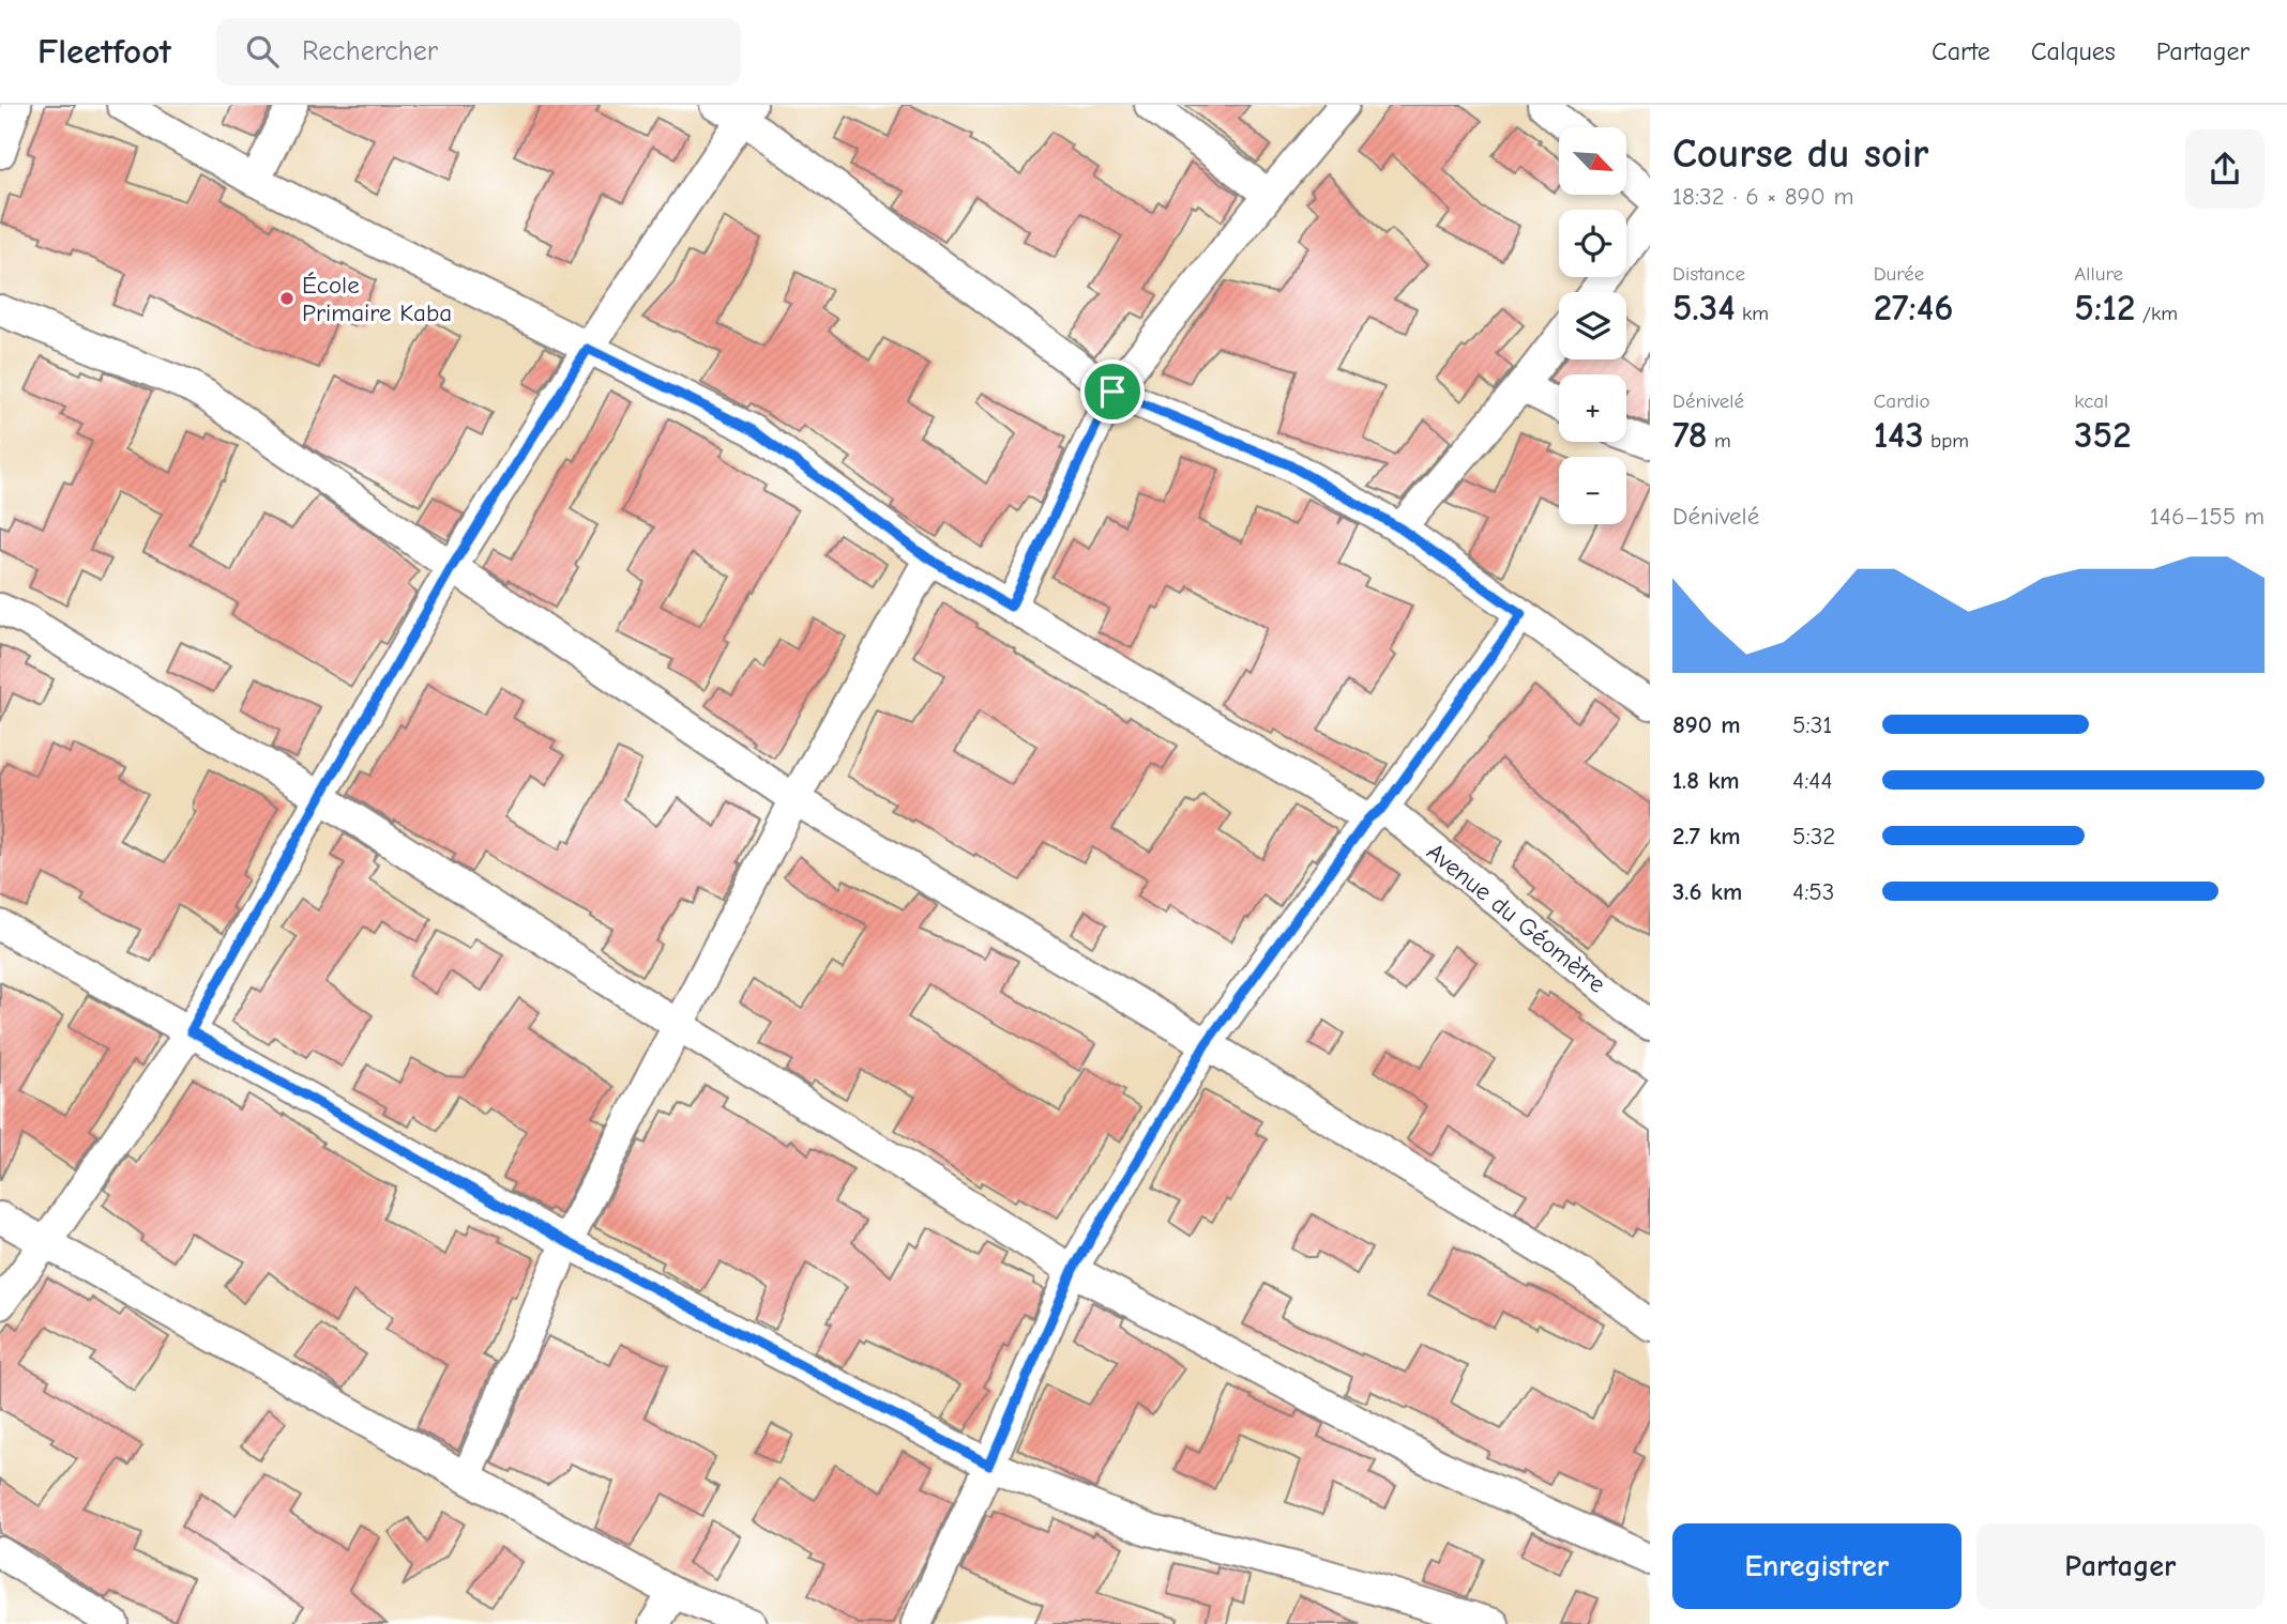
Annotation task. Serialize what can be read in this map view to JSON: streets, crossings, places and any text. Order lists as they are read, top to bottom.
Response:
{
  "streets": {
    "street": ["Avenue du Géomètre"]
  },
  "places": ["École Primaire Kaba"],
  "north": "bottom right",
  "page": {
    "header": "Fleetfoot",
    "search": "Rechercher",
    "nav": ["Carte", "Calques", "Partager"],
    "heading": ["Course du soir", "18:32 · 6 × 890 m"],
    "map_buttons": ["+", "−"],
    "stats": [
      ["Distance", "5.34 km"],
      ["Durée", "27:46"],
      ["Allure", "5:12 /km"],
      ["Dénivelé", "78 m"],
      ["Cardio", "143 bpm"],
      ["kcal", "352"]
    ],
    "chart": ["Dénivelé", "146–155 m"],
    "list": [
      {
        "name": "890 m",
        "note": "5:31"
      },
      {
        "name": "1.8 km",
        "note": "4:44"
      },
      {
        "name": "2.7 km",
        "note": "5:32"
      },
      {
        "name": "3.6 km",
        "note": "4:53"
      }
    ],
    "buttons": ["Enregistrer", "Partager"]
  }
}
